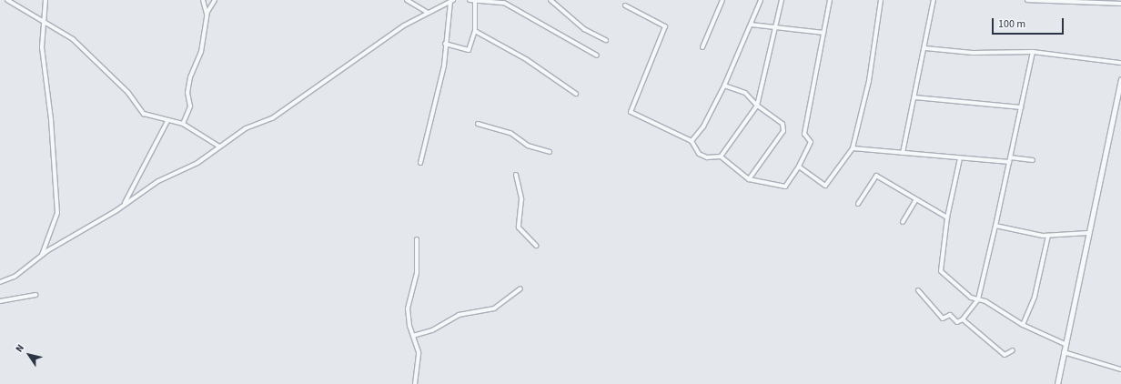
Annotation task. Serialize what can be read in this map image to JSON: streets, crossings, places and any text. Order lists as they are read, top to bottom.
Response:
{
  "scale_bar": "100 m",
  "north": "top left"
}
